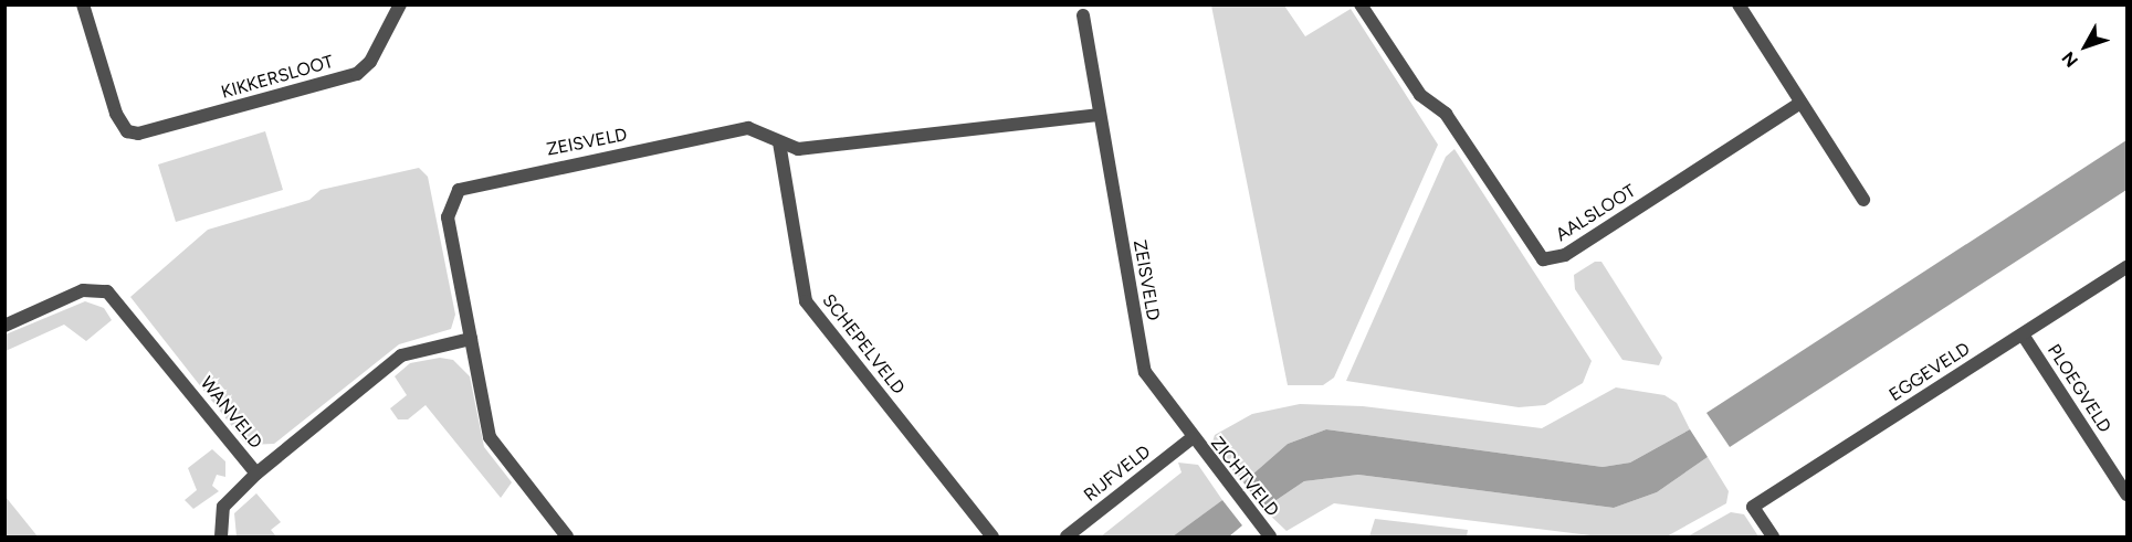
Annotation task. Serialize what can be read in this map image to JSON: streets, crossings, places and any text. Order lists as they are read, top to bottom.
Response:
{
  "streets": {
    "street": [
      "KIKKERSLOOT",
      "ZEISVELD",
      "AALSLOOT",
      "SCHEPELVELD",
      "EGGEVELD",
      "PLOEGVELD",
      "WANVELD",
      "RIJFVELD",
      "ZICHTVELD"
    ]
  },
  "crossings": [
    ["ZEISVELD", "SCHEPELVELD"],
    ["ZEISVELD", "WANVELD"],
    ["ZEISVELD", "RIJFVELD"],
    ["ZEISVELD", "ZICHTVELD"],
    ["EGGEVELD", "PLOEGVELD"],
    ["RIJFVELD", "ZICHTVELD"]
  ],
  "north": "bottom left"
}
